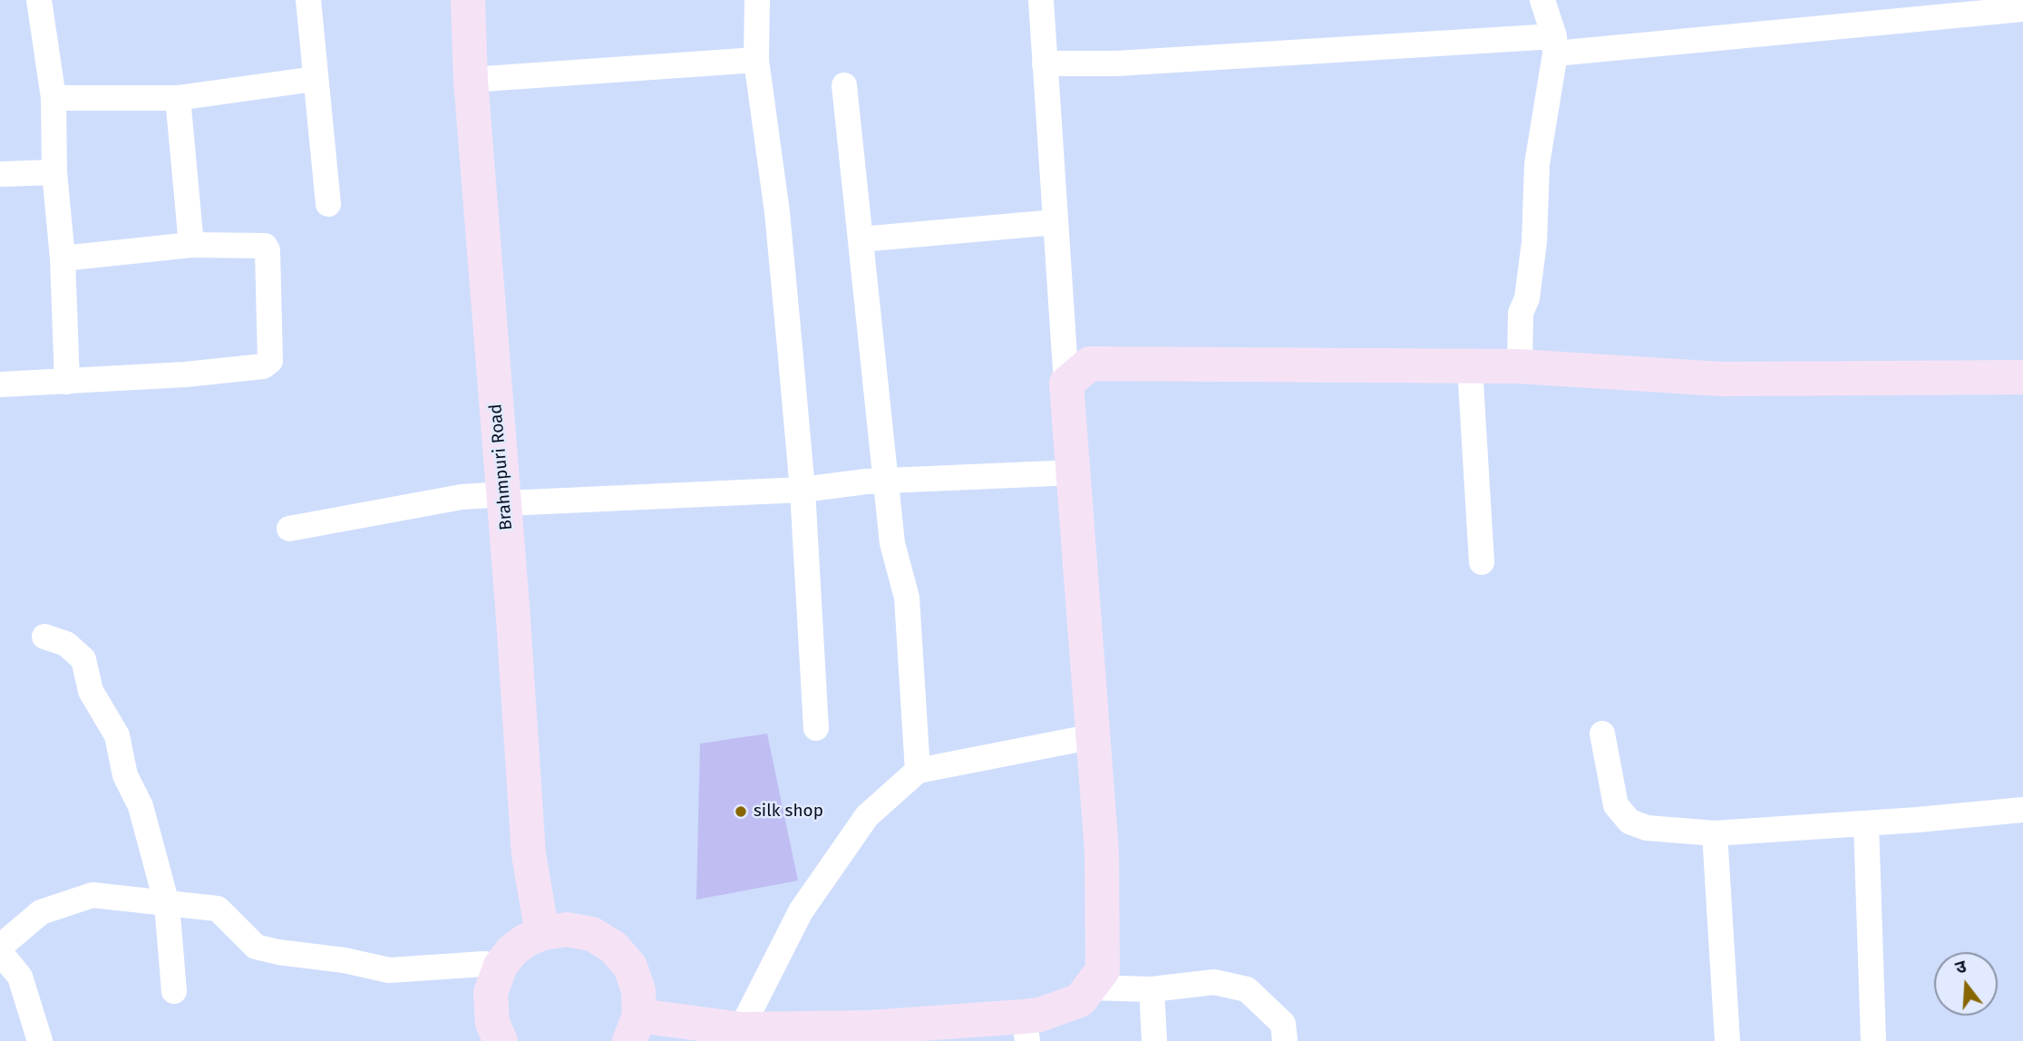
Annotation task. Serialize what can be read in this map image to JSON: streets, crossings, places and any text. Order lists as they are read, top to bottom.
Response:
{
  "streets": {
    "street": ["Brahmpuri Road"]
  },
  "places": ["silk shop"],
  "north": "top"
}
